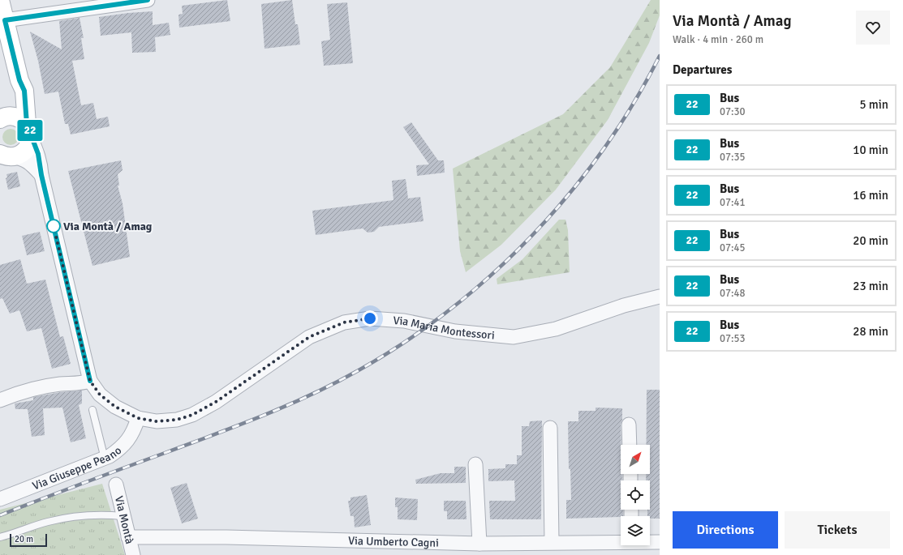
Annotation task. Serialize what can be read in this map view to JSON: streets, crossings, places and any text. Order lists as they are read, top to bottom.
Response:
{
  "streets": {
    "street": [
      "Via Maria Montessori",
      "Via Giuseppe Peano",
      "Via Montà",
      "Via Umberto Cagni"
    ]
  },
  "crossings": [
    ["Via Maria Montessori", "Via Giuseppe Peano"],
    ["Via Montà", "Via Umberto Cagni"]
  ],
  "places": ["Via Montà / Amag"],
  "lines": ["bus line 22"],
  "scale_bar": "20 m",
  "north": "top right",
  "page": {
    "on_map": "22",
    "heading": [
      ["Via Montà / Amag", "Walk · 4 min · 260 m"],
      "Departures"
    ],
    "list": [
      {
        "mark": "22",
        "name": "Bus",
        "note": "07:30",
        "value": "5 min"
      },
      {
        "mark": "22",
        "name": "Bus",
        "note": "07:35",
        "value": "10 min"
      },
      {
        "mark": "22",
        "name": "Bus",
        "note": "07:41",
        "value": "16 min"
      },
      {
        "mark": "22",
        "name": "Bus",
        "note": "07:45",
        "value": "20 min"
      },
      {
        "mark": "22",
        "name": "Bus",
        "note": "07:48",
        "value": "23 min"
      },
      {
        "mark": "22",
        "name": "Bus",
        "note": "07:53",
        "value": "28 min"
      }
    ],
    "buttons": ["Directions", "Tickets"],
    "scale": "20 m"
  }
}
